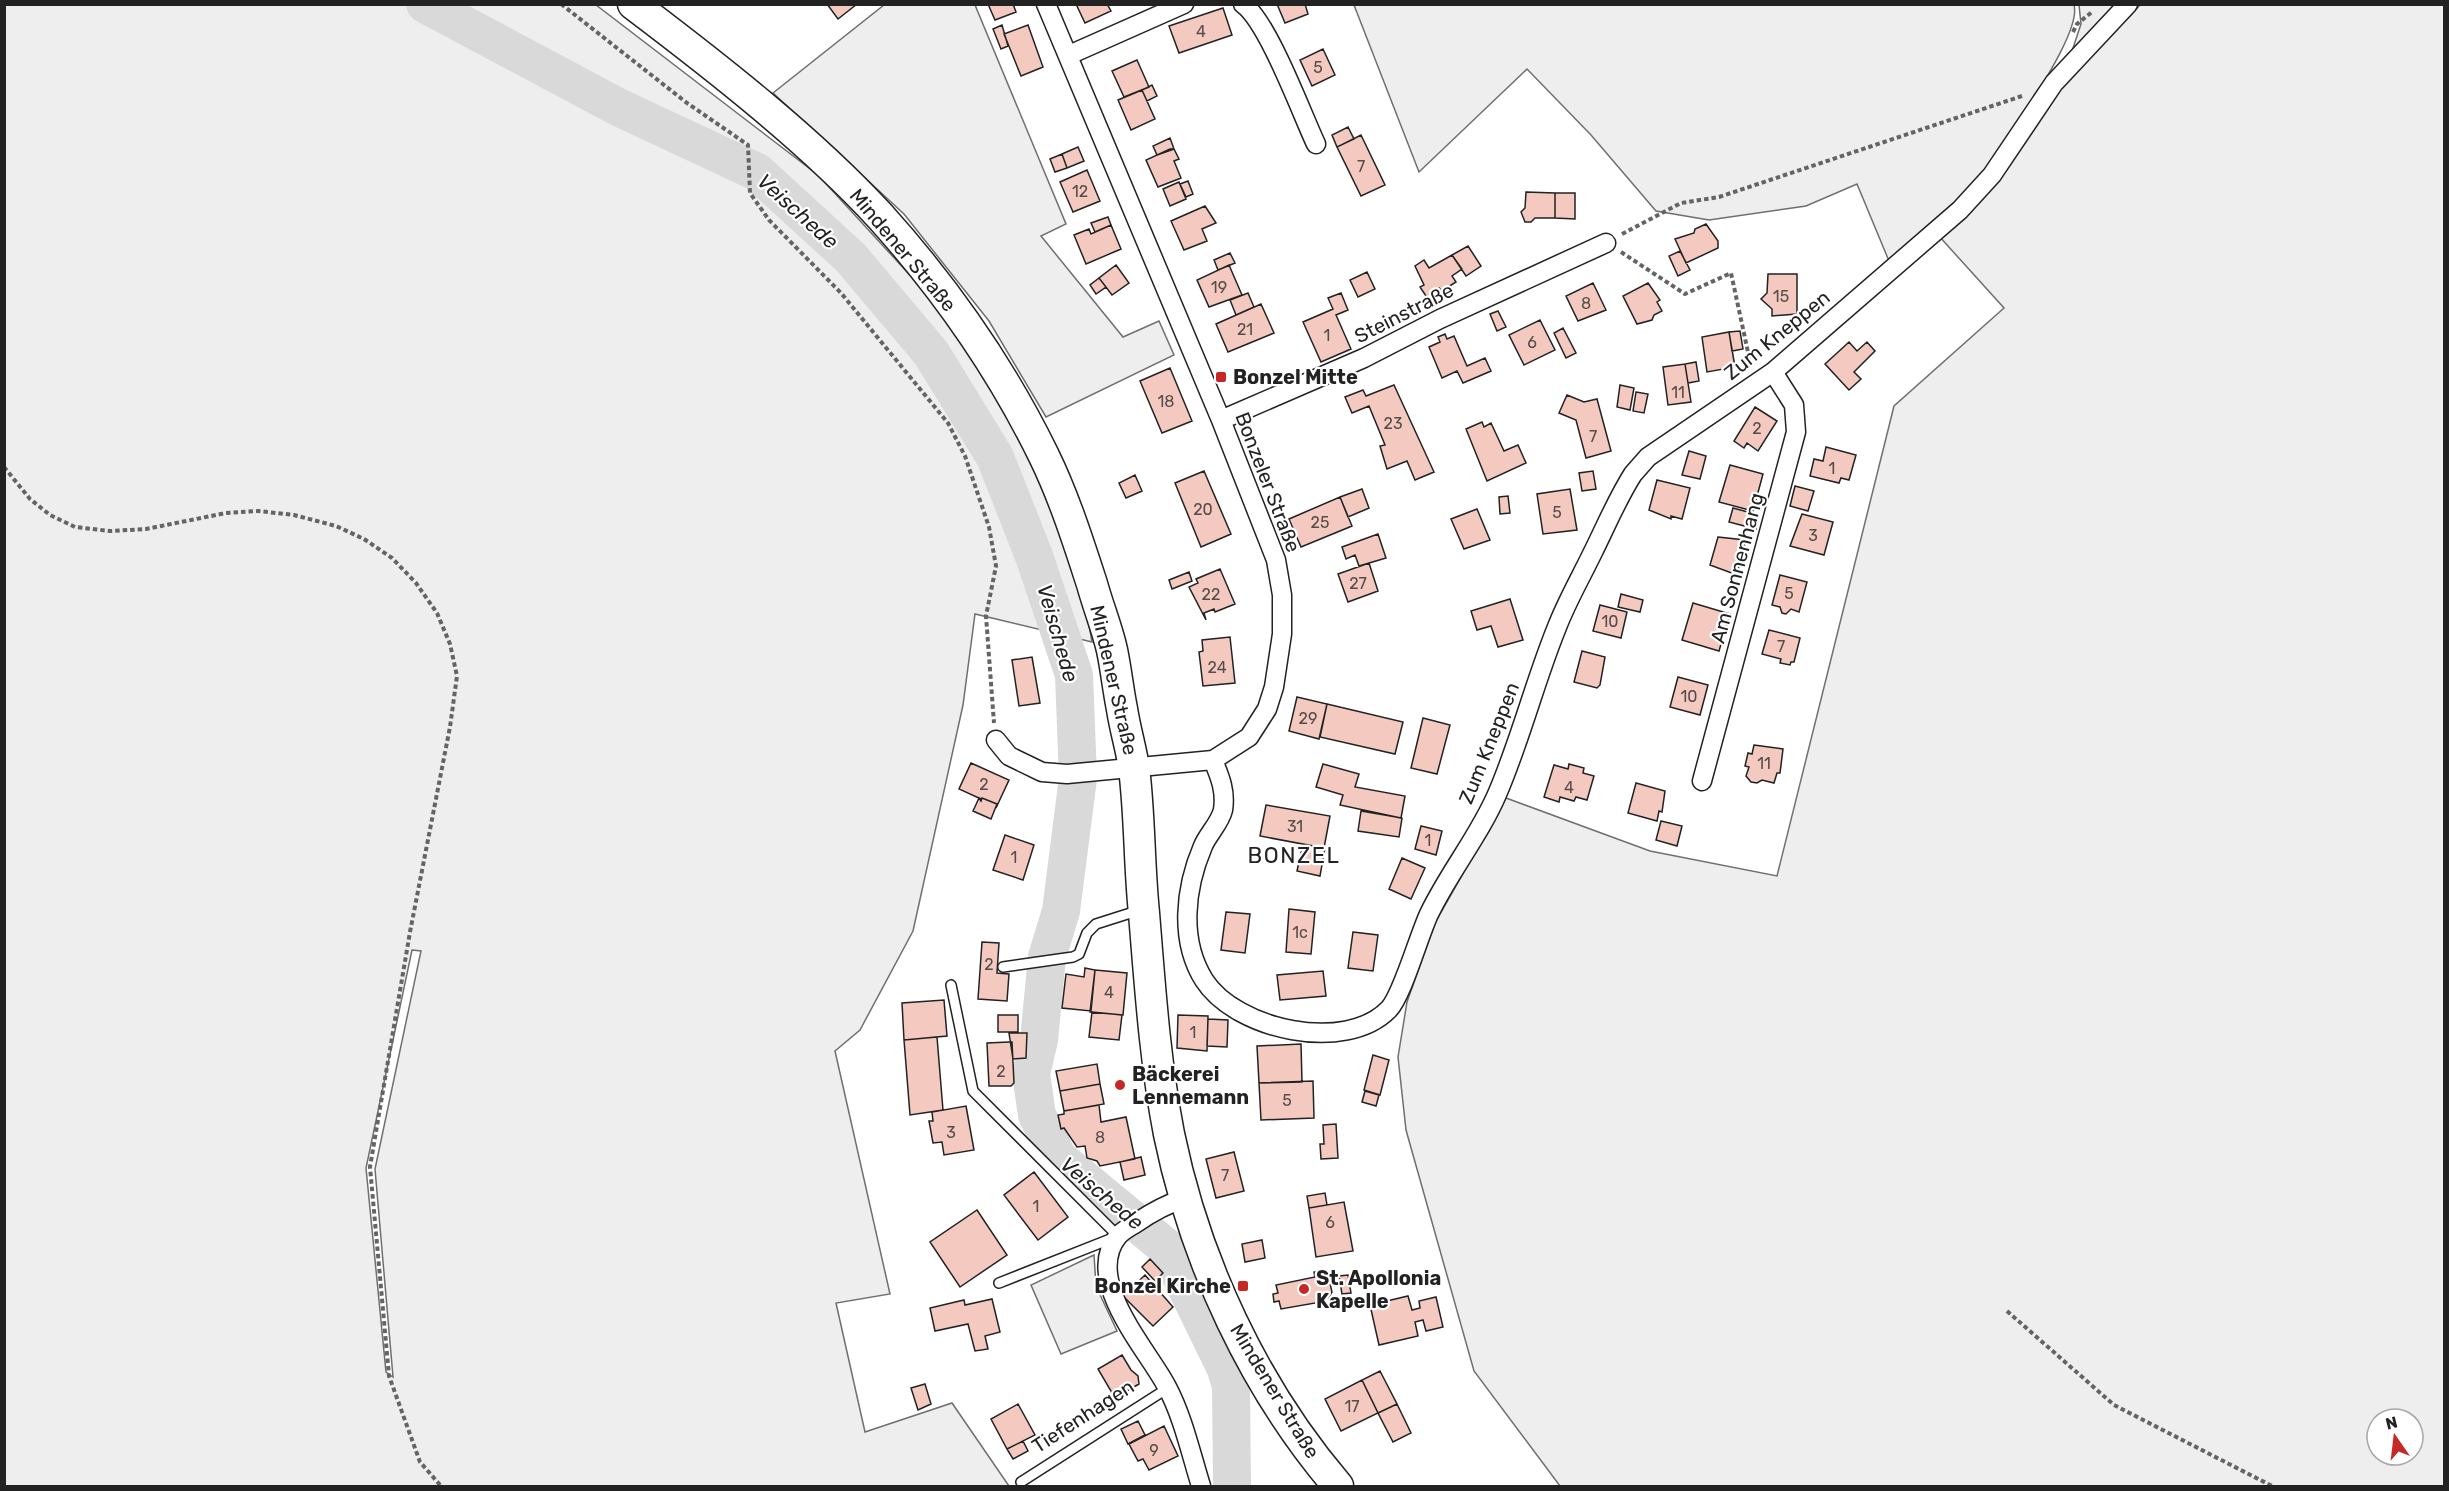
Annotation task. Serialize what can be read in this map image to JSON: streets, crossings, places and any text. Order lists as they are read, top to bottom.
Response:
{
  "streets": {
    "main road": ["Mindener Straße"],
    "street": [
      "Steinstraße",
      "Zum Kneppen",
      "Bonzeler Straße",
      "Am Sonnenhang",
      "Tiefenhagen"
    ]
  },
  "crossings": [
    ["Mindener Straße", "Bonzeler Straße"],
    ["Steinstraße", "Bonzeler Straße"],
    ["Zum Kneppen", "Bonzeler Straße"],
    ["Zum Kneppen", "Am Sonnenhang"]
  ],
  "districts": ["BONZEL"],
  "water": ["Veischede"],
  "places": {
    "transit": ["Bonzel Mitte", "Bonzel Kirche"],
    "other": ["Bäckerei Lennemann", "St. Apollonia Kapelle"]
  },
  "house_numbers": [
    "4",
    "5",
    "7",
    "12",
    "19",
    "15",
    "8",
    "21",
    "1",
    "6",
    "11",
    "18",
    "23",
    "2",
    "7",
    "1",
    "20",
    "5",
    "25",
    "3",
    "27",
    "5",
    "22",
    "10",
    "7",
    "24",
    "10",
    "29",
    "11",
    "2",
    "4",
    "31",
    "1",
    "1",
    "1c",
    "2",
    "4",
    "1",
    "2",
    "5",
    "3",
    "8",
    "7",
    "1",
    "6",
    "17",
    "9"
  ],
  "north": "top"
}
